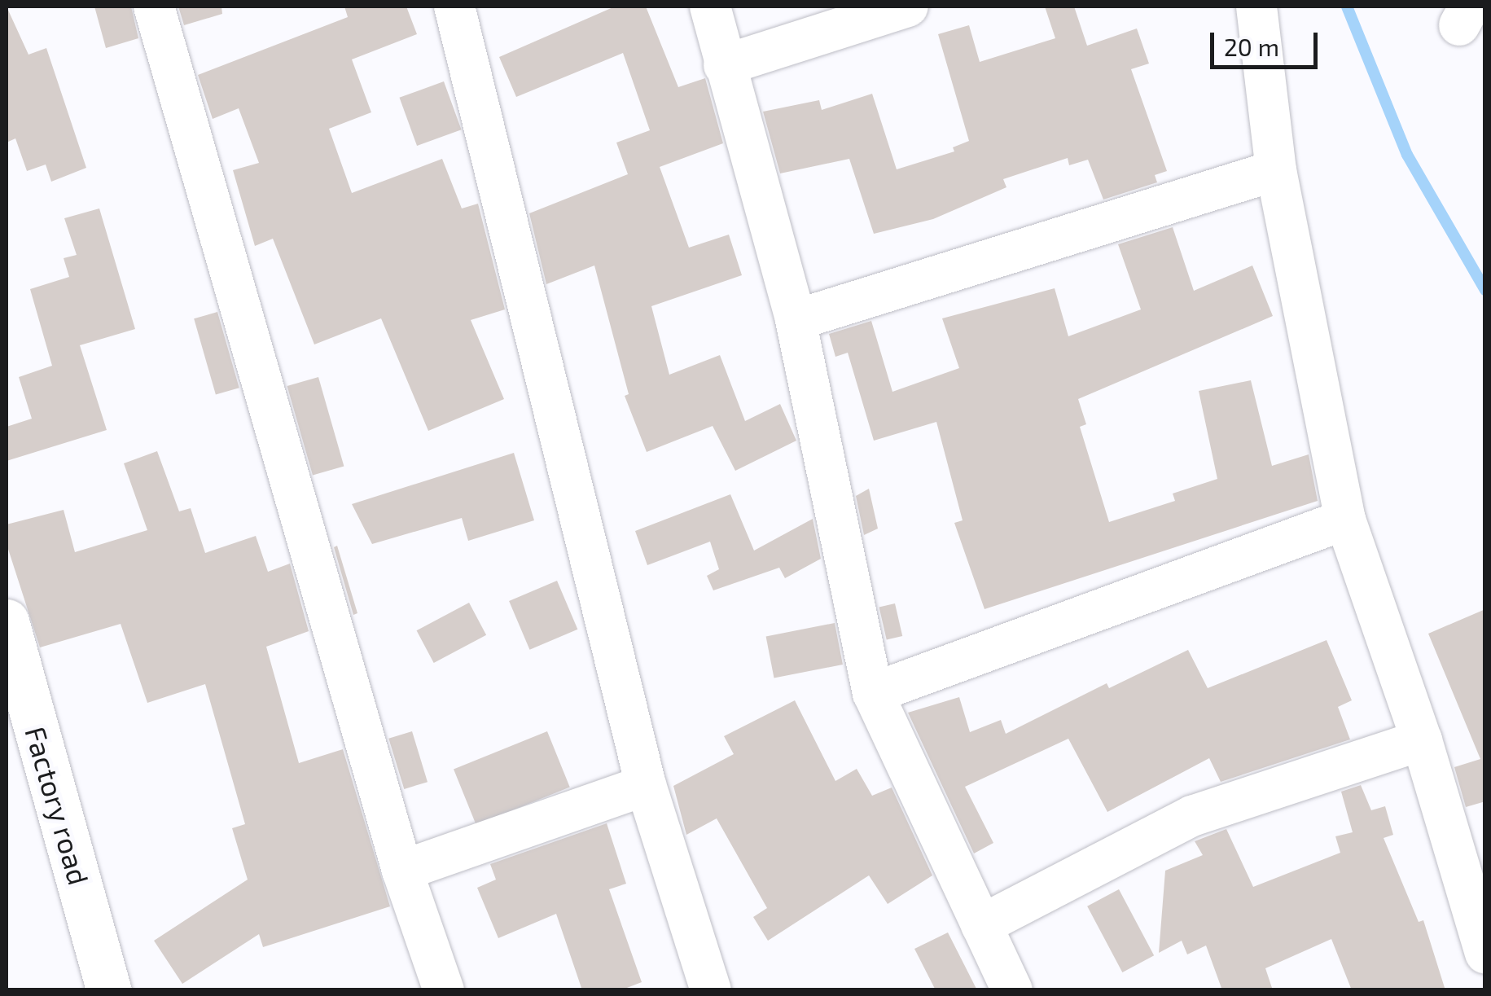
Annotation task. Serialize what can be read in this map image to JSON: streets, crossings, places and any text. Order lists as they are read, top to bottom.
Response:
{
  "streets": {
    "street": ["Factory road"]
  },
  "scale_bar": "20 m"
}
